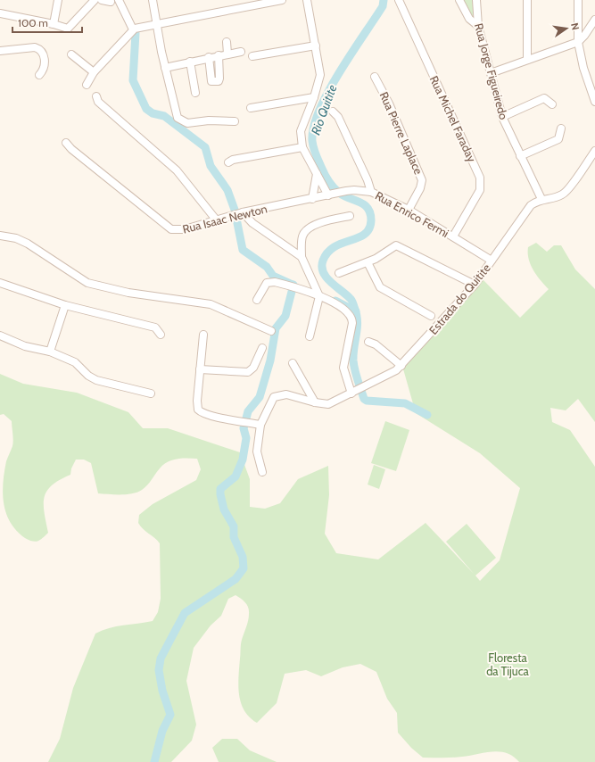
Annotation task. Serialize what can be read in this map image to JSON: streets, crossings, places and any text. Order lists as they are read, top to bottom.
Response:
{
  "streets": {
    "street": [
      "Rua Jorge Figueiredo",
      "Rua Michel Faraday",
      "Rua Pierre Laplace",
      "Rua Enrico Fermi",
      "Rua Isaac Newton",
      "Estrada do Quitite"
    ]
  },
  "crossings": [
    ["Rua Jorge Figueiredo", "Estrada do Quitite"],
    ["Rua Michel Faraday", "Rua Enrico Fermi"],
    ["Rua Pierre Laplace", "Rua Enrico Fermi"],
    ["Rua Enrico Fermi", "Rua Isaac Newton"],
    ["Rua Enrico Fermi", "Estrada do Quitite"]
  ],
  "water": ["Rio Quitite"],
  "parks": ["Floresta da Tijuca"],
  "scale_bar": "100 m",
  "north": "right"
}
